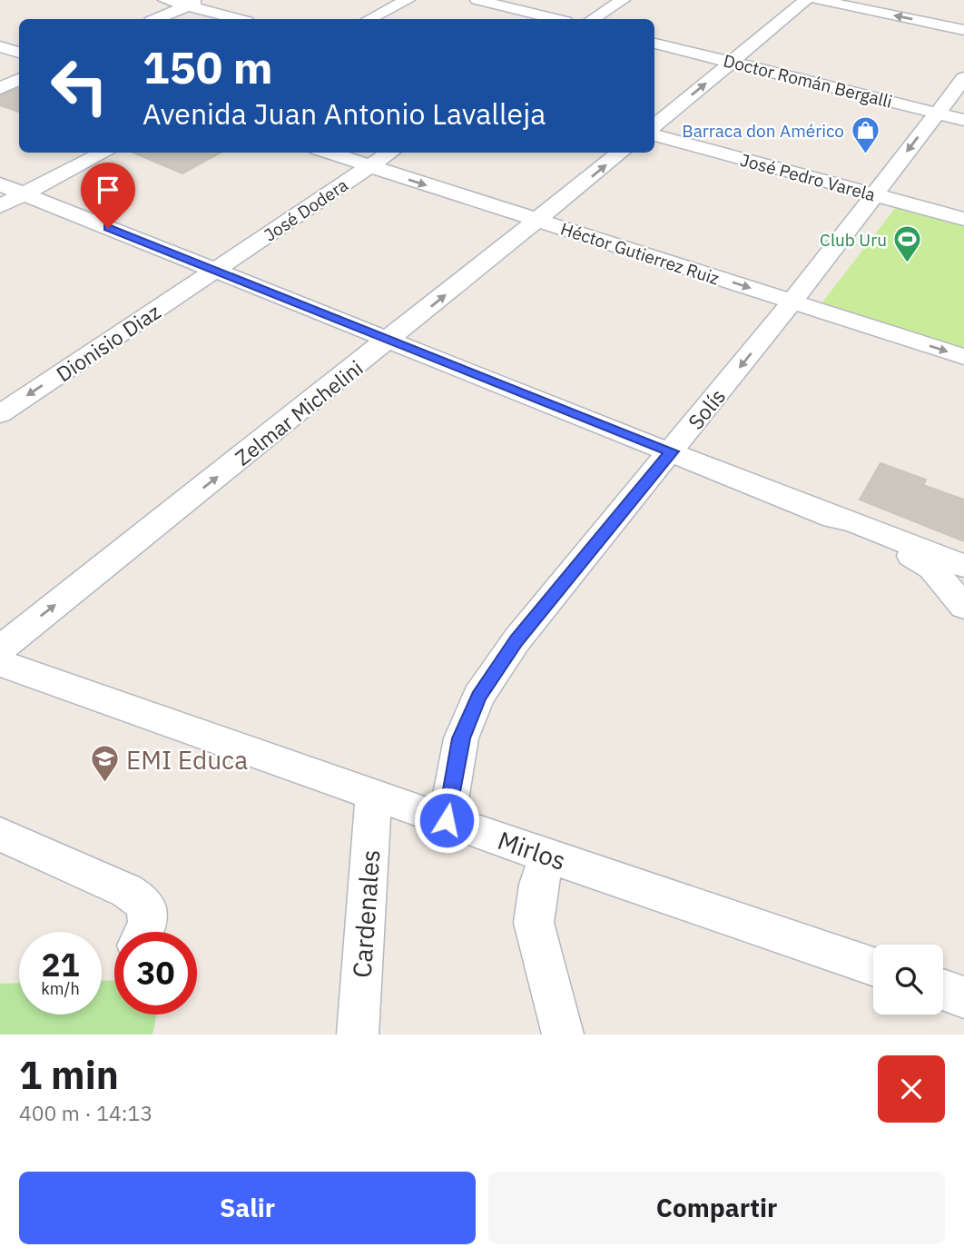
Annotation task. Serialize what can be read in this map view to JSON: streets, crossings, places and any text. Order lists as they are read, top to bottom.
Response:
{
  "streets": {
    "street": [
      "Doctor Román Bergalli",
      "José Pedro Varela",
      "José Dodera",
      "Héctor Gutierrez Ruiz",
      "Dionisio Diaz",
      "Solís",
      "Zelmar Michelini",
      "Mirlos",
      "Cardenales"
    ]
  },
  "crossings": [
    ["Doctor Román Bergalli", "Solís"],
    ["José Pedro Varela", "Solís"],
    ["José Dodera", "Héctor Gutierrez Ruiz"],
    ["José Dodera", "Dionisio Diaz"],
    ["Héctor Gutierrez Ruiz", "Solís"],
    ["Héctor Gutierrez Ruiz", "Zelmar Michelini"],
    ["Solís", "Mirlos"],
    ["Mirlos", "Cardenales"]
  ],
  "one_way": ["Zelmar Michelini"],
  "places": {
    "shop": ["Barraca don Américo"],
    "sports": ["Club Uru"],
    "school or university": ["EMI Educa"]
  },
  "page": {
    "turn": ["150 m", "Avenida Juan Antonio Lavalleja"],
    "speed": "21 km/h",
    "limit": "30",
    "heading": ["1 min", "400 m · 14:13"],
    "buttons": ["Salir", "Compartir"]
  }
}
